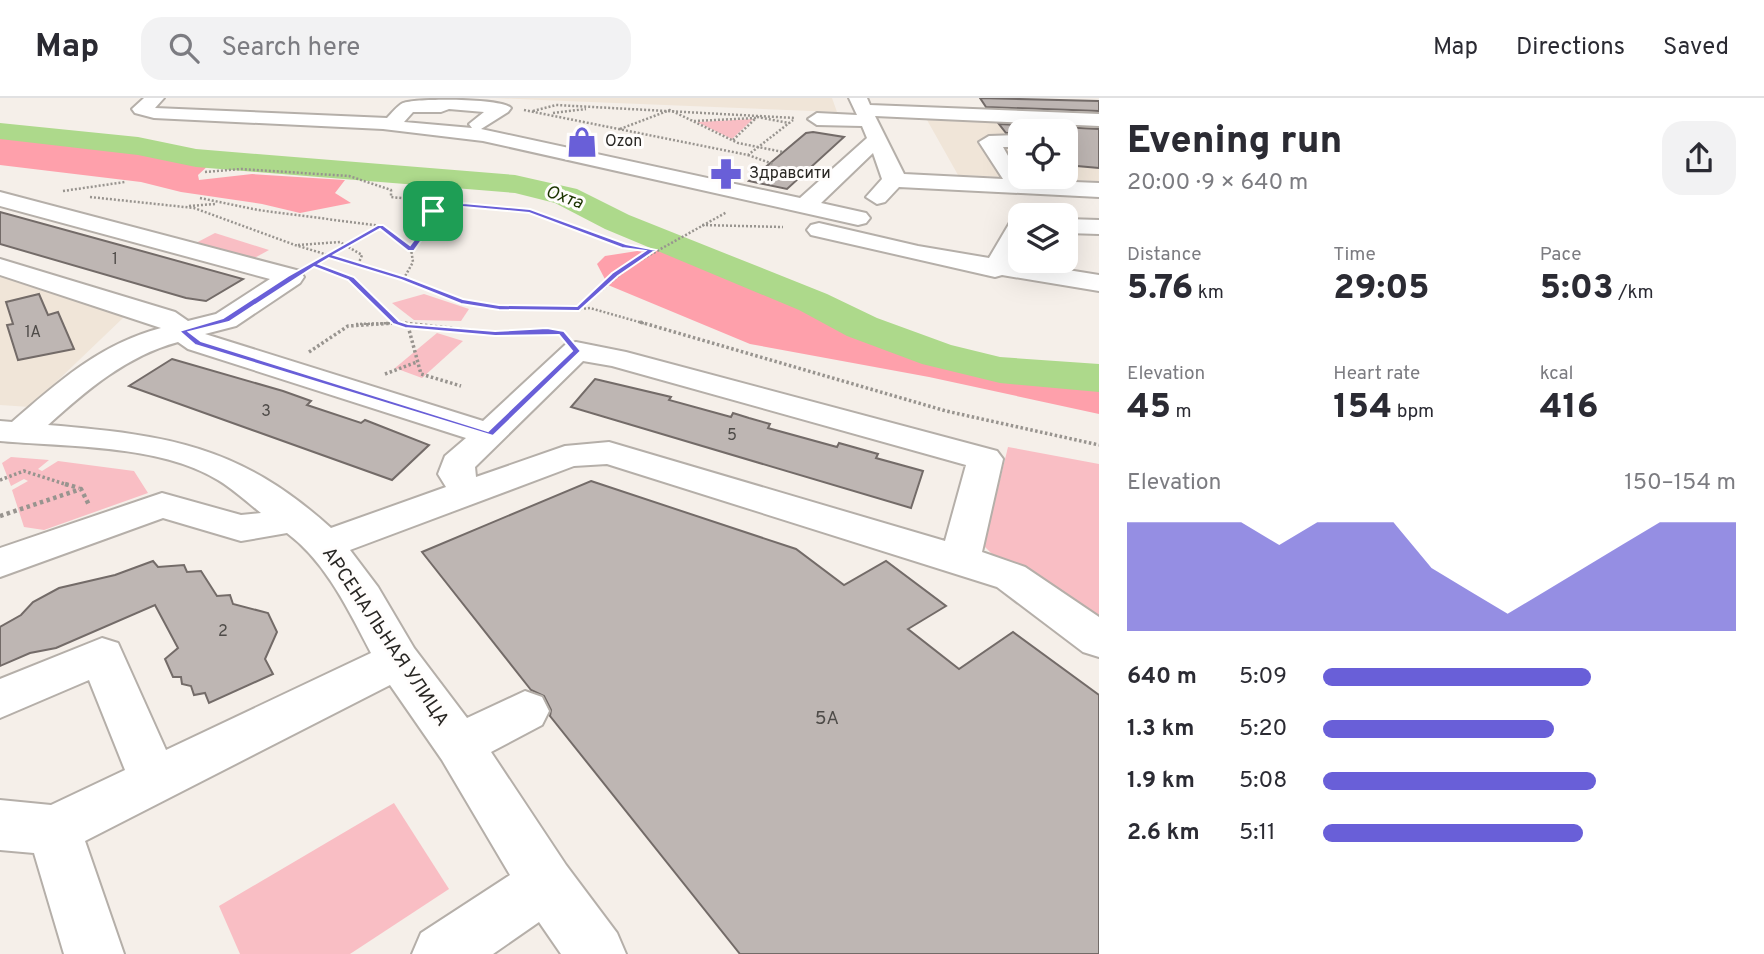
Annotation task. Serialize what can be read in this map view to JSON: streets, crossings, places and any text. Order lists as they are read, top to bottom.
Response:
{
  "streets": {
    "street": ["АРСЕНАЛЬНАЯ УЛИЦА"]
  },
  "water": ["Охта"],
  "places": {
    "shop": ["Ozon"],
    "pharmacy": ["Здравсити"]
  },
  "house_numbers": [
    "1",
    "1А",
    "3",
    "5",
    "2",
    "5А"
  ],
  "page": {
    "header": "Map",
    "search": "Search here",
    "nav": ["Map", "Directions", "Saved"],
    "heading": ["Evening run", "20:00 · 9 × 640 m"],
    "stats": [
      ["Distance", "5.76 km"],
      ["Time", "29:05"],
      ["Pace", "5:03 /km"],
      ["Elevation", "45 m"],
      ["Heart rate", "154 bpm"],
      ["kcal", "416"]
    ],
    "chart": ["Elevation", "150–154 m"],
    "list": [
      {
        "name": "640 m",
        "note": "5:09"
      },
      {
        "name": "1.3 km",
        "note": "5:20"
      },
      {
        "name": "1.9 km",
        "note": "5:08"
      },
      {
        "name": "2.6 km",
        "note": "5:11"
      }
    ]
  }
}
